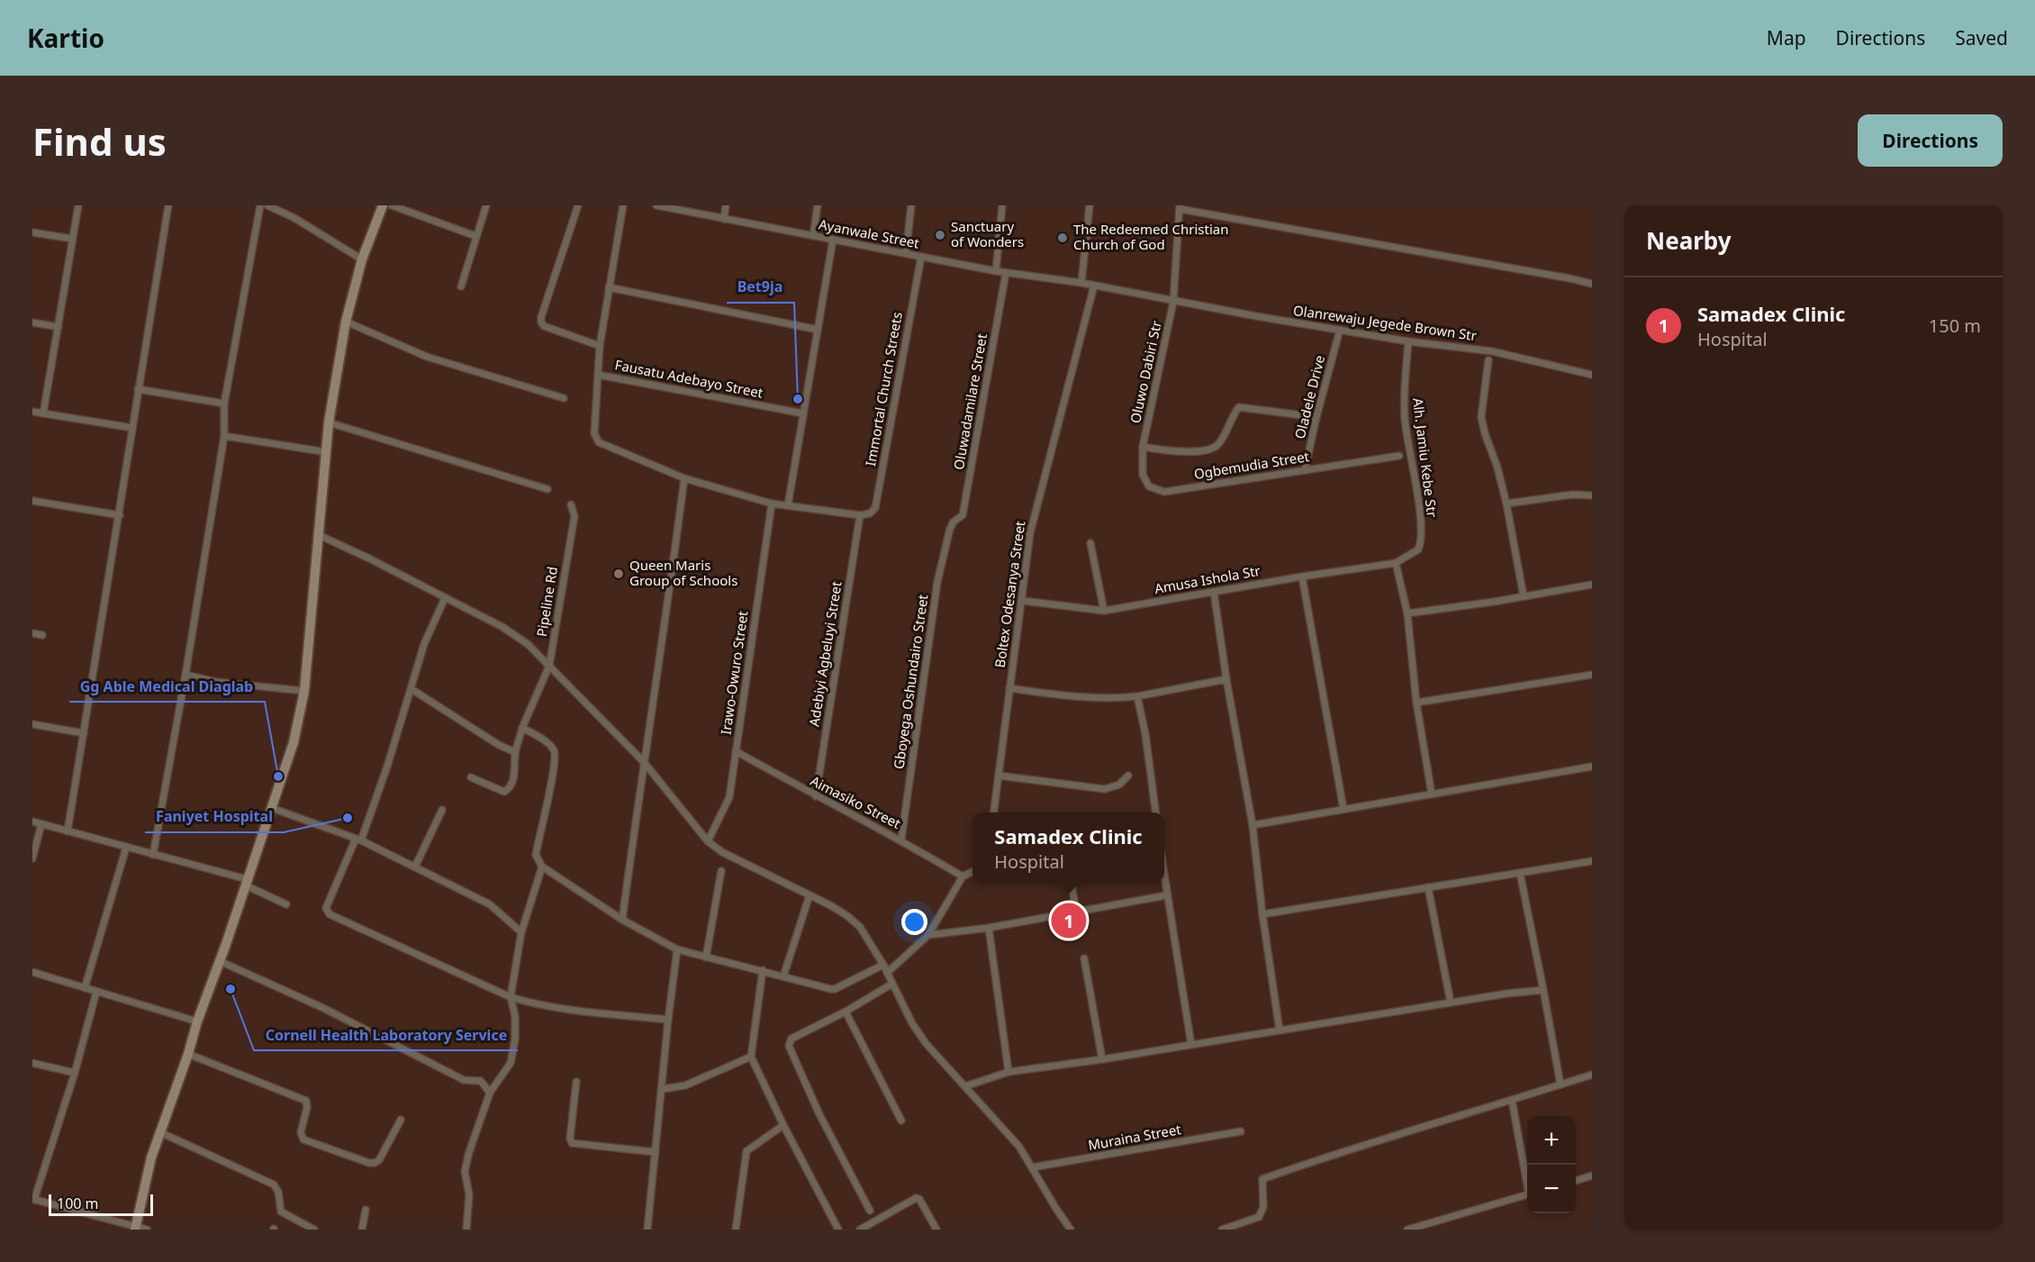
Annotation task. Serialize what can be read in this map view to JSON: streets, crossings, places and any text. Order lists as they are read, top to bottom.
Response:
{
  "streets": {
    "street": [
      "Ayanwale Street",
      "Olanrewaju Jegede Brown Str",
      "Oluwo Dabiri Str",
      "Fausatu Adebayo Street",
      "Immortal Church Streets",
      "Oladele Drive",
      "Oluwadamilare Street",
      "Alh. Jamiu Kebe Str",
      "Ogbemudia Street",
      "Amusa Ishola Str",
      "Boltex Odesanya Street",
      "Pipeline Rd",
      "Adebiyi Agbeluyi Street",
      "Irawo-Owuro Street",
      "Gboyega Oshundairo Street",
      "Aimasiko Street",
      "Muraina Street"
    ]
  },
  "crossings": [
    ["Ayanwale Street", "Olanrewaju Jegede Brown Str"],
    ["Ayanwale Street", "Oluwo Dabiri Str"],
    ["Ayanwale Street", "Immortal Church Streets"],
    ["Ayanwale Street", "Oluwadamilare Street"],
    ["Ayanwale Street", "Boltex Odesanya Street"],
    ["Olanrewaju Jegede Brown Str", "Oluwo Dabiri Str"],
    ["Olanrewaju Jegede Brown Str", "Oladele Drive"],
    ["Olanrewaju Jegede Brown Str", "Alh. Jamiu Kebe Str"],
    ["Oluwo Dabiri Str", "Ogbemudia Street"],
    ["Immortal Church Streets", "Adebiyi Agbeluyi Street"],
    ["Oladele Drive", "Ogbemudia Street"],
    ["Oluwadamilare Street", "Gboyega Oshundairo Street"],
    ["Alh. Jamiu Kebe Str", "Amusa Ishola Str"],
    ["Amusa Ishola Str", "Boltex Odesanya Street"],
    ["Adebiyi Agbeluyi Street", "Aimasiko Street"],
    ["Irawo-Owuro Street", "Aimasiko Street"],
    ["Gboyega Oshundairo Street", "Aimasiko Street"]
  ],
  "places": [
    "Sanctuary of Wonders",
    "The Redeemed Christian Church of God",
    "Bet9ja",
    "Queen Maris Group of Schools",
    "Gg Able Medical Diaglab",
    "Faniyet Hospital",
    "Cornell Health Laboratory Service"
  ],
  "scale_bar": "100 m",
  "page": {
    "header": "Kartio",
    "nav": ["Map", "Directions", "Saved"],
    "buttons": "Directions",
    "title": "Find us",
    "heading": "Nearby",
    "list": [
      {
        "mark": "1",
        "name": "Samadex Clinic",
        "note": "Hospital",
        "value": "150 m"
      }
    ],
    "popup": ["Samadex Clinic", "Hospital"],
    "pins": "1",
    "map_buttons": ["+", "−"],
    "scale": "100 m"
  }
}
